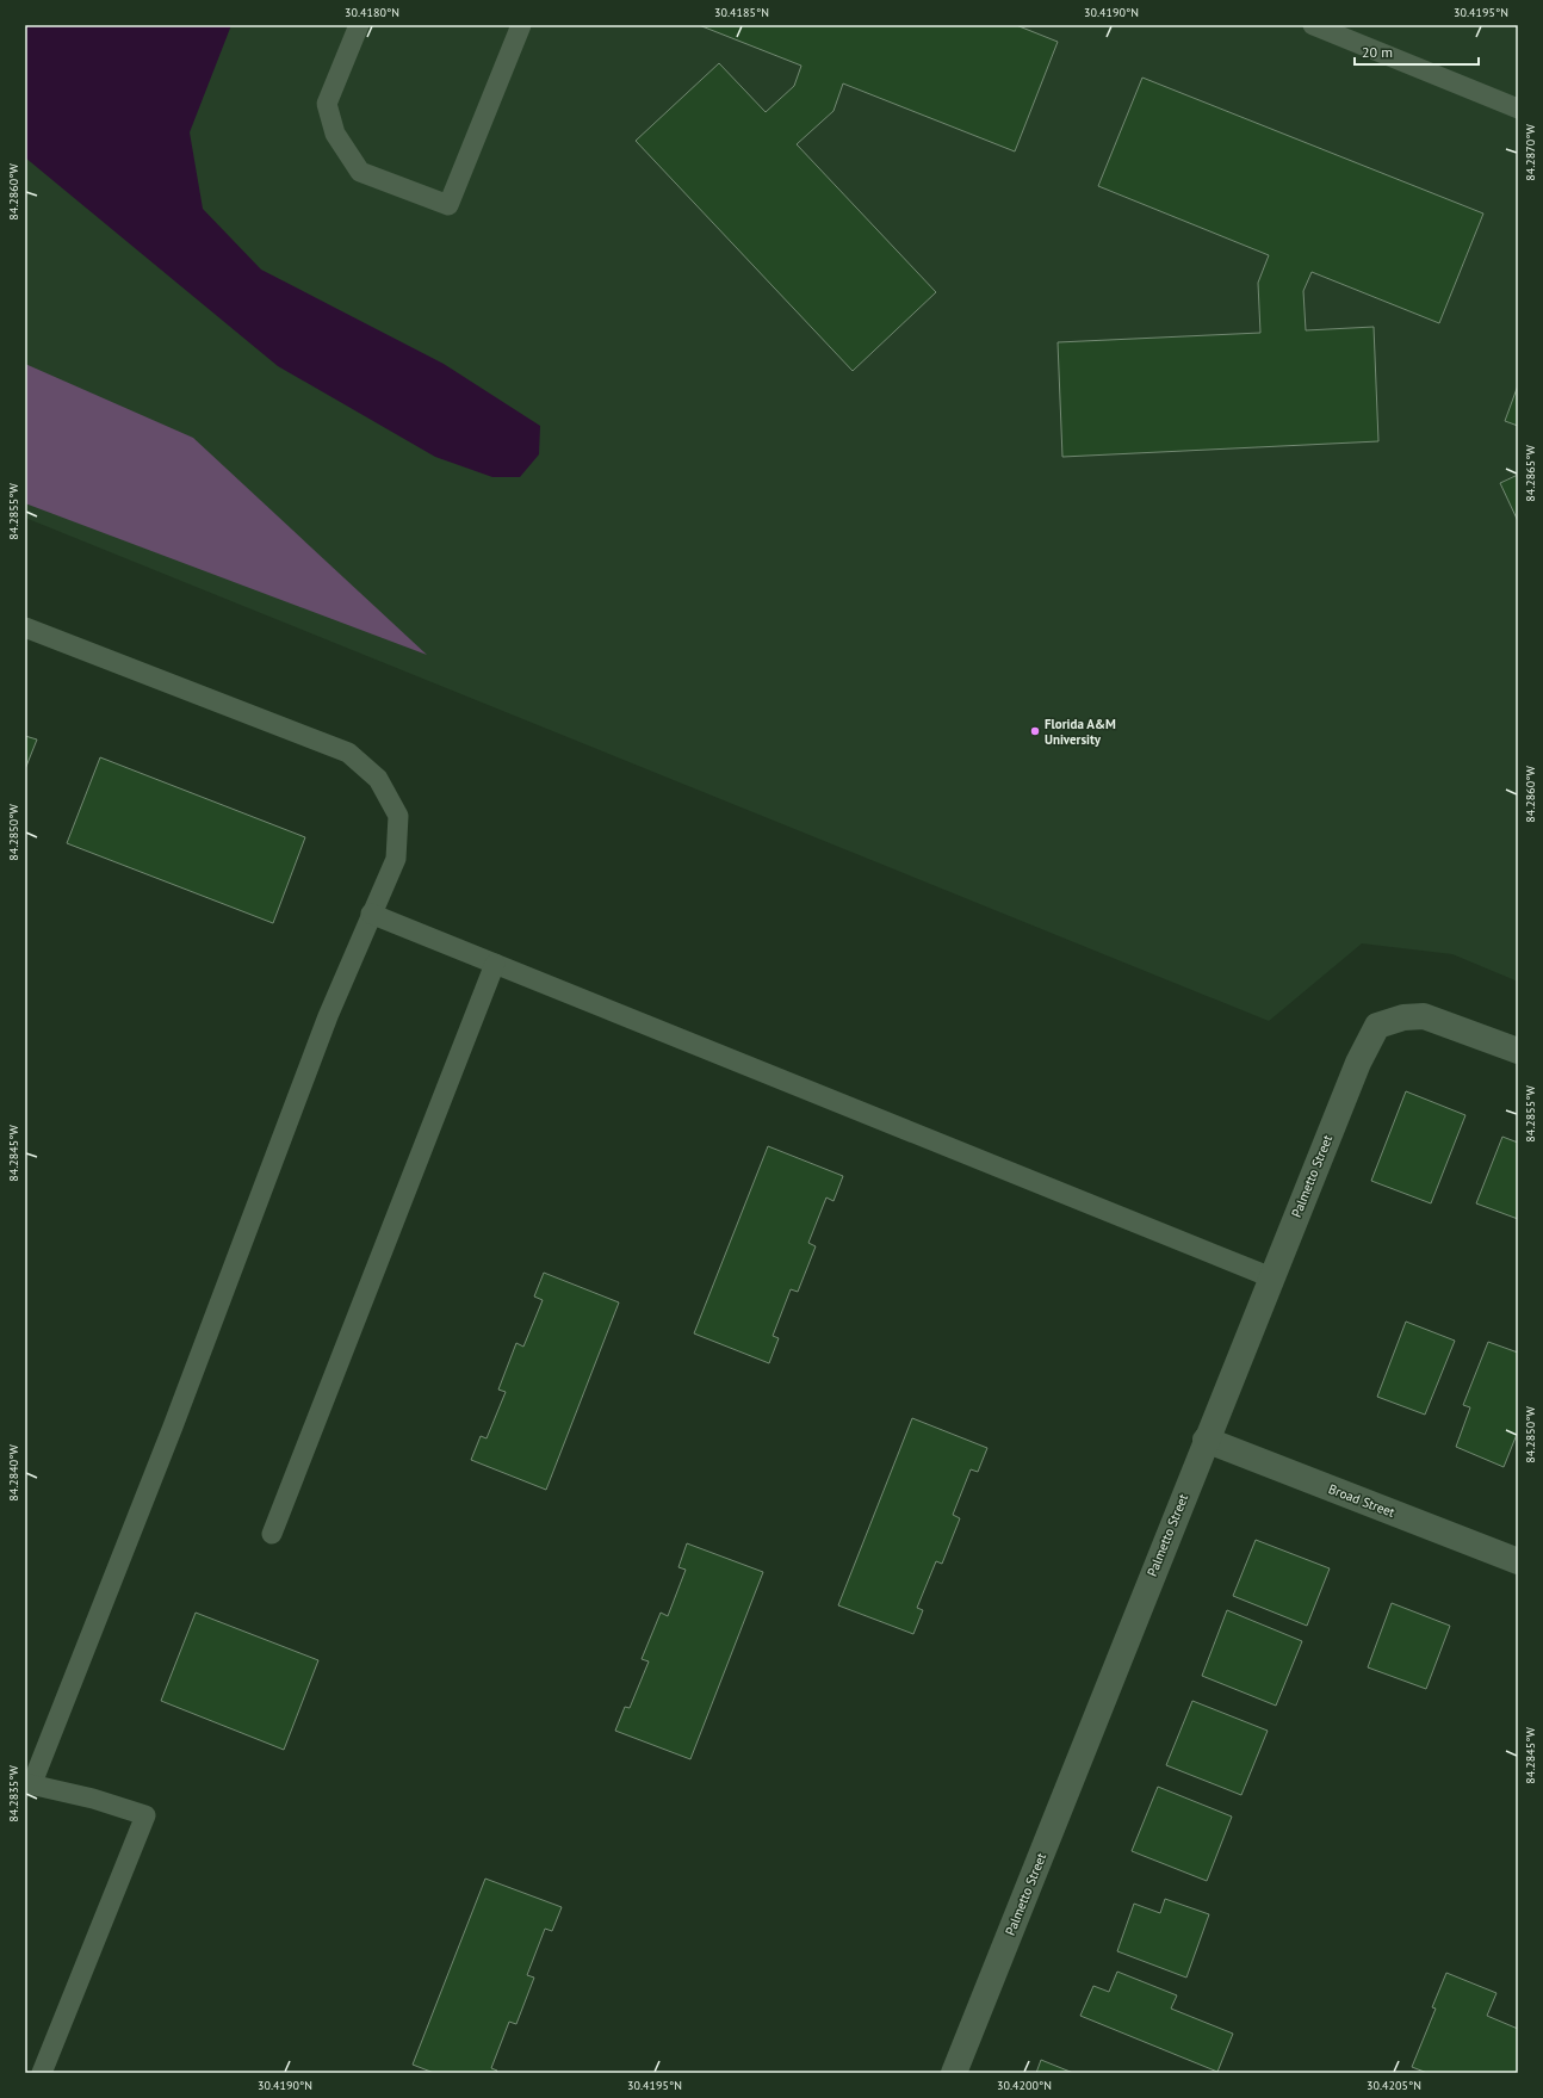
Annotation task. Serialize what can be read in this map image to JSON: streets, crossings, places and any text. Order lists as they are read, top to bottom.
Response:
{
  "streets": {
    "street": ["Palmetto Street", "Broad Street"]
  },
  "crossings": [
    ["Palmetto Street", "Broad Street"]
  ],
  "places": ["Florida A&M University"],
  "scale_bar": "20 m",
  "coordinates": [
    "30.4180°N",
    "30.4185°N",
    "30.4190°N",
    "30.4195°N",
    "84.2870°W",
    "84.2860°W",
    "84.2865°W",
    "84.2855°W",
    "84.2850°W",
    "84.2845°W",
    "84.2840°W",
    "84.2835°W",
    "30.4200°N",
    "30.4205°N"
  ]
}
